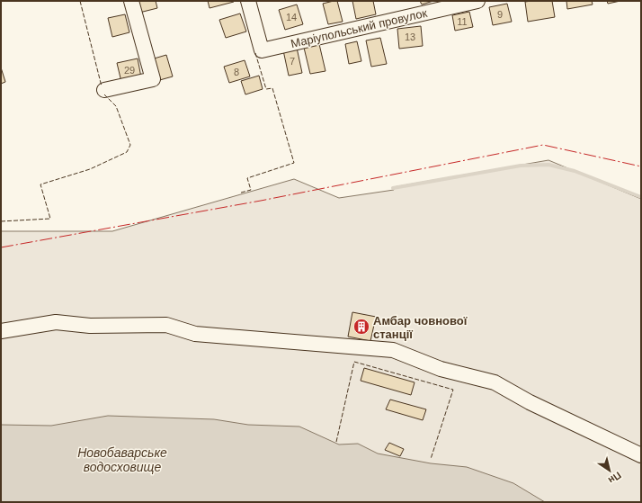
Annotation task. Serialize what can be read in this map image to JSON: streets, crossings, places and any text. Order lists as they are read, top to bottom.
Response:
{
  "streets": {
    "street": ["Маріупольський провулок"]
  },
  "water": ["Новобаварське водосховище"],
  "places": {
    "building": ["Амбар човнової станції"]
  },
  "house_numbers": [
    "9",
    "14",
    "11",
    "13",
    "7",
    "29",
    "8"
  ],
  "north": "bottom right"
}
